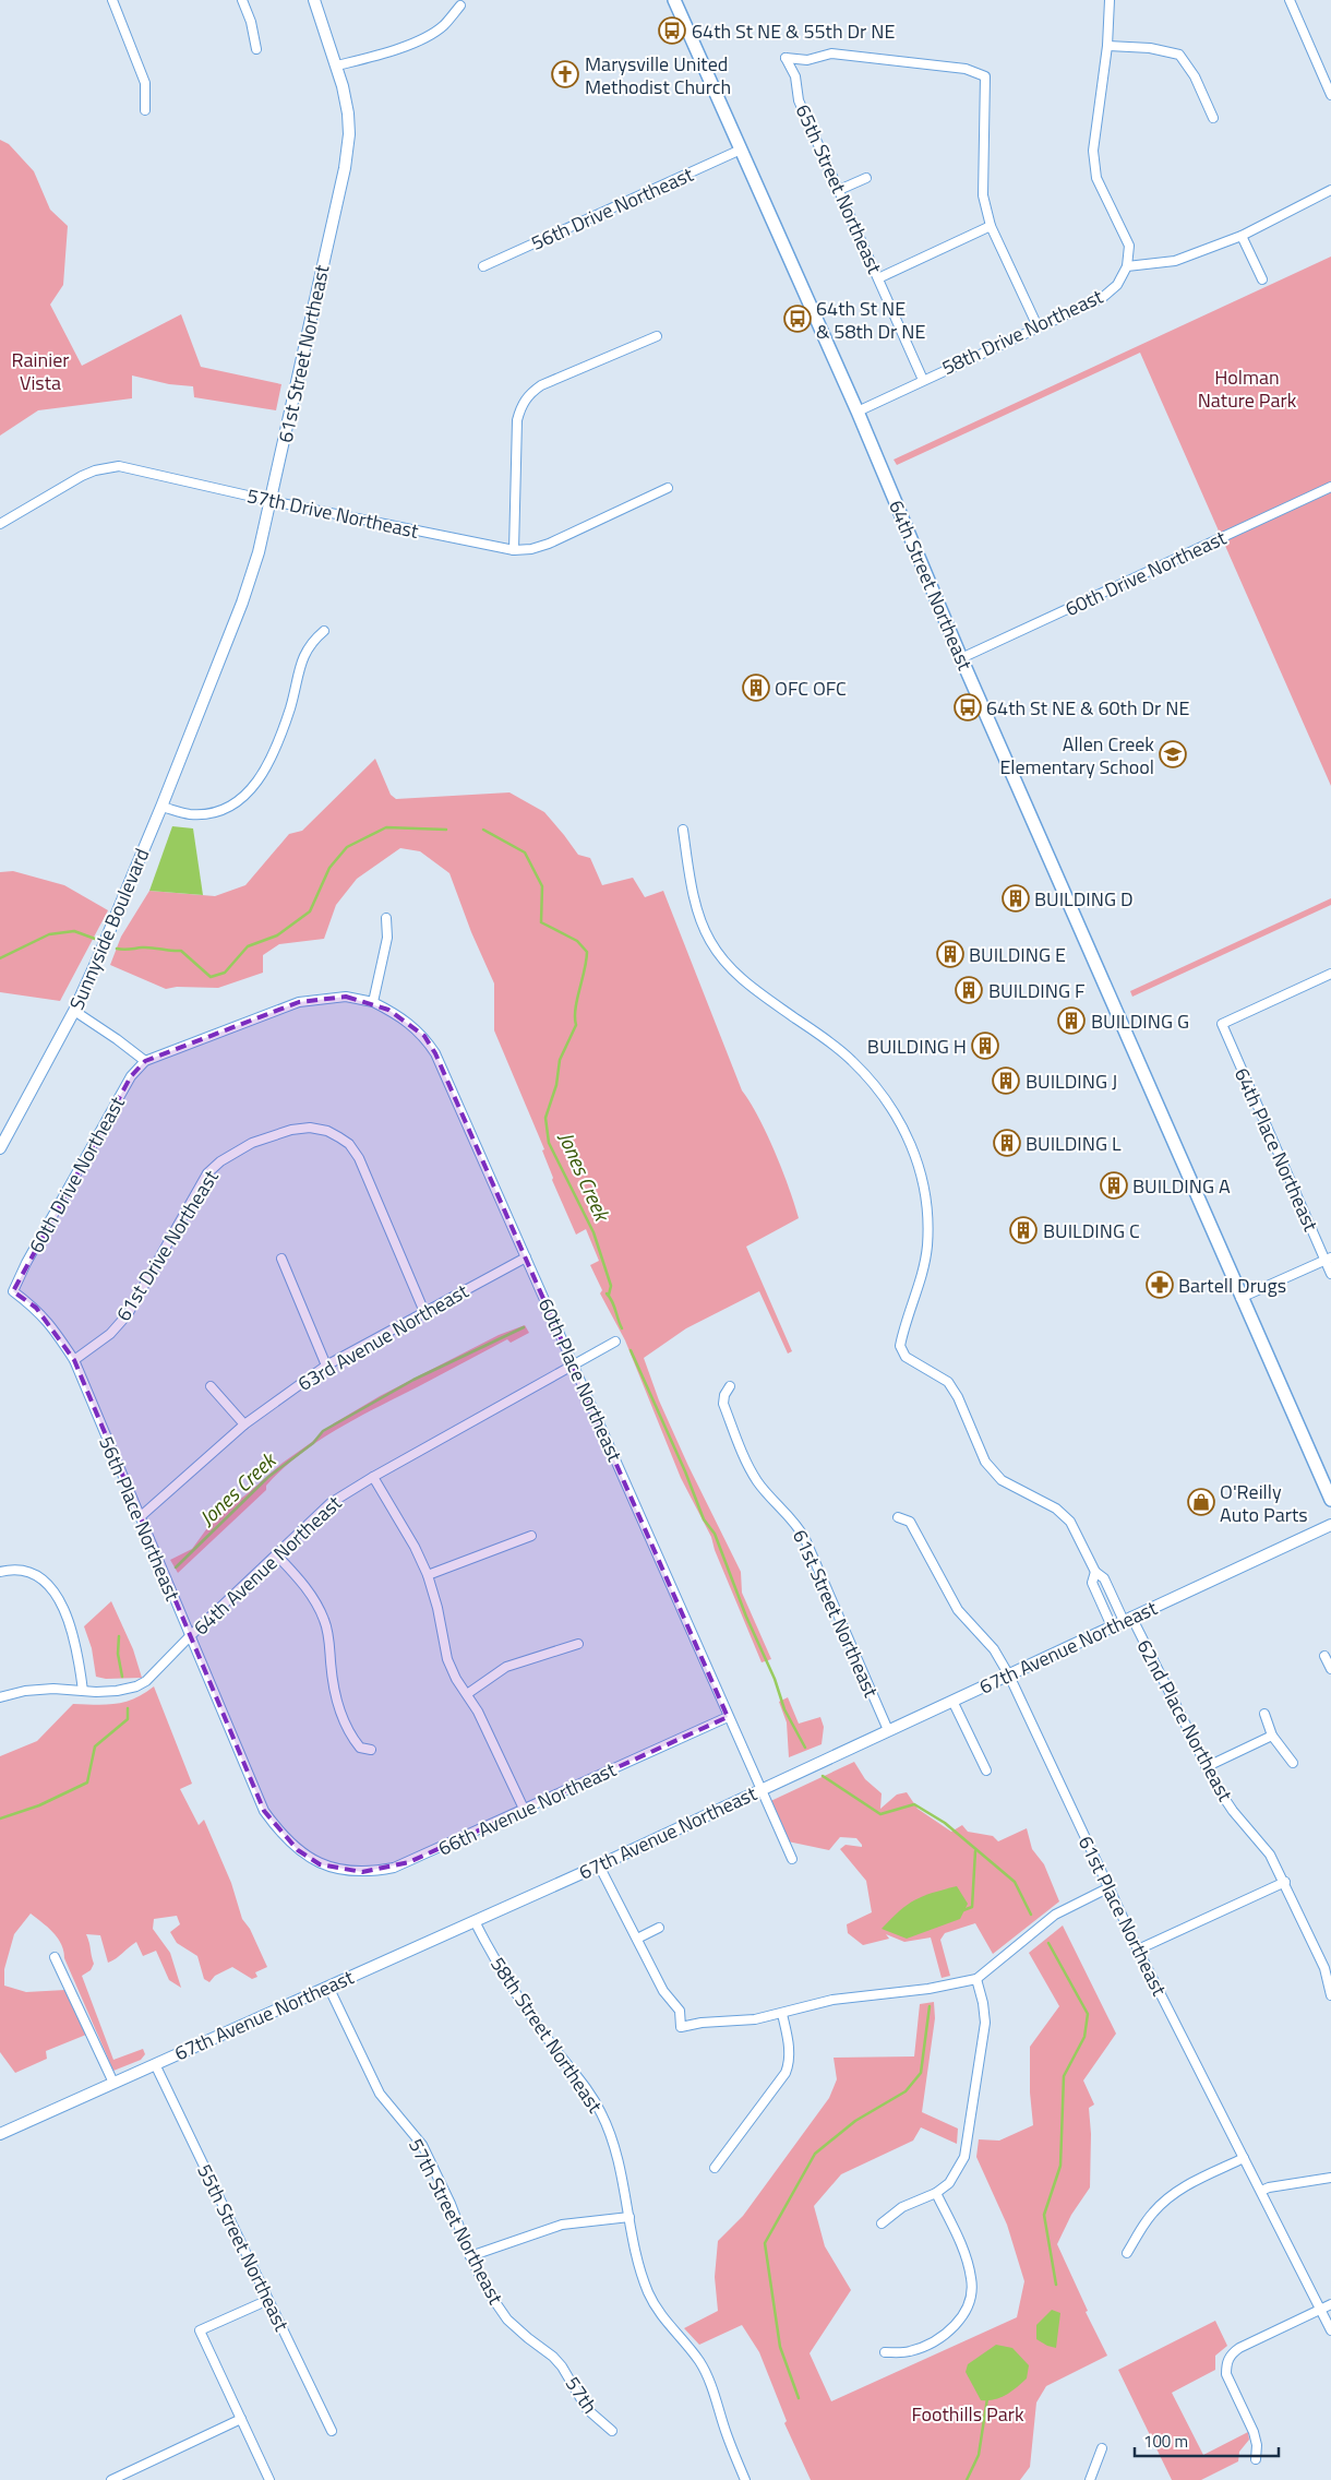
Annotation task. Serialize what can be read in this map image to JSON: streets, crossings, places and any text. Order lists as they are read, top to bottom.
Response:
{
  "streets": {
    "main road": ["64th Street Northeast"],
    "street": [
      "65th Street Northeast",
      "56th Drive Northeast",
      "58th Drive Northeast",
      "61st Street Northeast",
      "57th Drive Northeast",
      "60th Drive Northeast",
      "Sunnyside Boulevard",
      "64th Place Northeast",
      "61st Drive Northeast",
      "63rd Avenue Northeast",
      "60th Place Northeast",
      "56th Place Northeast",
      "64th Avenue Northeast",
      "67th Avenue Northeast",
      "62nd Place Northeast",
      "66th Avenue Northeast",
      "61st Place Northeast",
      "58th Street Northeast",
      "57th Street Northeast",
      "55th Street Northeast",
      "57th"
    ]
  },
  "crossings": [
    ["65th Street Northeast", "58th Drive Northeast"],
    ["56th Drive Northeast", "64th Street Northeast"],
    ["58th Drive Northeast", "64th Street Northeast"],
    ["61st Street Northeast", "57th Drive Northeast"],
    ["61st Street Northeast", "Sunnyside Boulevard"],
    ["61st Street Northeast", "67th Avenue Northeast"],
    ["60th Drive Northeast", "64th Street Northeast"],
    ["60th Drive Northeast", "56th Place Northeast"],
    ["61st Drive Northeast", "63rd Avenue Northeast"],
    ["61st Drive Northeast", "56th Place Northeast"],
    ["63rd Avenue Northeast", "60th Place Northeast"],
    ["63rd Avenue Northeast", "56th Place Northeast"],
    ["60th Place Northeast", "64th Avenue Northeast"],
    ["60th Place Northeast", "67th Avenue Northeast"],
    ["60th Place Northeast", "66th Avenue Northeast"],
    ["56th Place Northeast", "64th Avenue Northeast"],
    ["56th Place Northeast", "66th Avenue Northeast"],
    ["67th Avenue Northeast", "62nd Place Northeast"],
    ["67th Avenue Northeast", "61st Place Northeast"],
    ["67th Avenue Northeast", "58th Street Northeast"],
    ["67th Avenue Northeast", "57th Street Northeast"],
    ["67th Avenue Northeast", "55th Street Northeast"],
    ["57th Street Northeast", "57th"]
  ],
  "water": ["Jones Creek"],
  "parks": ["Rainier Vista", "Holman Nature Park", "Foothills Park"],
  "places": {
    "bus stop": ["64th St NE & 55th Dr NE", "64th St NE & 58th Dr NE", "64th St NE & 60th Dr NE"],
    "church": ["Marysville United Methodist Church"],
    "building": [
      "OFC OFC",
      "BUILDING D",
      "BUILDING E",
      "BUILDING F",
      "BUILDING G",
      "BUILDING H",
      "BUILDING J",
      "BUILDING L",
      "BUILDING A",
      "BUILDING C"
    ],
    "school or university": ["Allen Creek Elementary School"],
    "pharmacy": ["Bartell Drugs"],
    "shop": ["O'Reilly Auto Parts"]
  },
  "scale_bar": "100 m"
}
